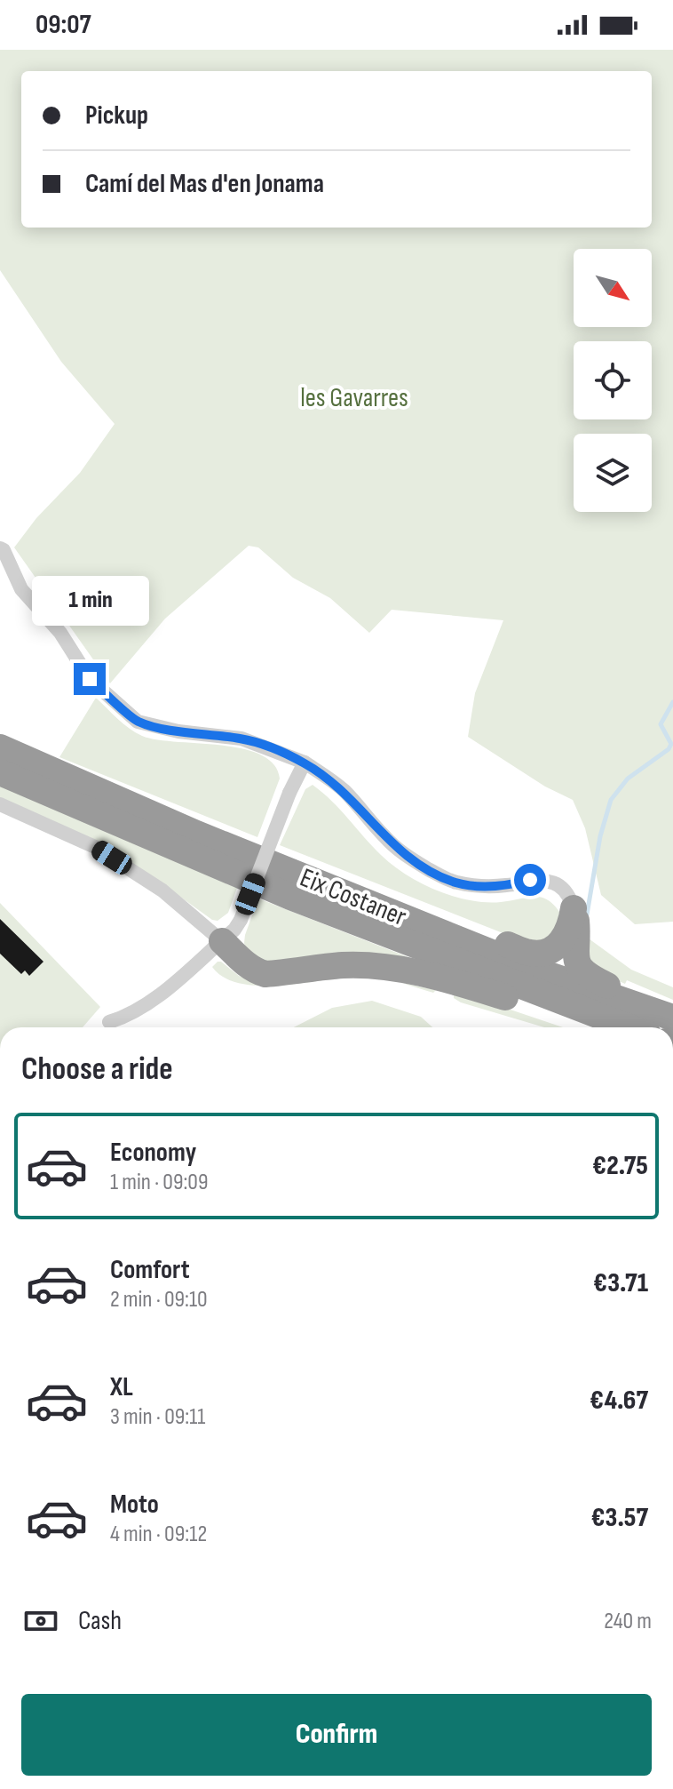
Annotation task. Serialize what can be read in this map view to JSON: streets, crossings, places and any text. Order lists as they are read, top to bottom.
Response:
{
  "streets": {
    "highway": ["Eix Costaner"]
  },
  "parks": ["les Gavarres"],
  "north": "bottom right",
  "page": {
    "status": "09:07",
    "banner": ["Pickup", "Camí del Mas d'en Jonama"],
    "bubble": "1 min",
    "heading": "Choose a ride",
    "list": [
      {
        "name": "Economy",
        "note": "1 min · 09:09",
        "value": "€2.75"
      },
      {
        "name": "Comfort",
        "note": "2 min · 09:10",
        "value": "€3.71"
      },
      {
        "name": "XL",
        "note": "3 min · 09:11",
        "value": "€4.67"
      },
      {
        "name": "Moto",
        "note": "4 min · 09:12",
        "value": "€3.57"
      }
    ],
    "pay": ["Cash", "240 m"],
    "buttons": "Confirm"
  }
}
